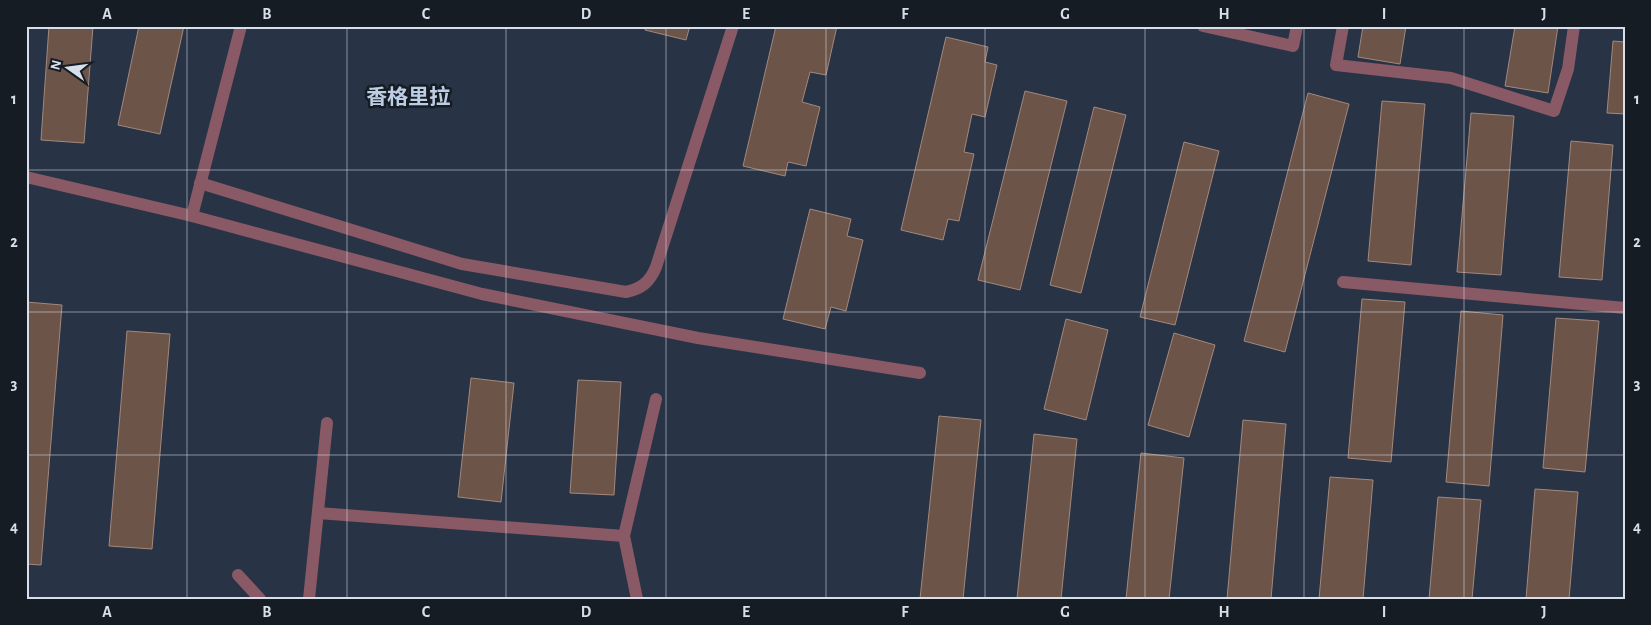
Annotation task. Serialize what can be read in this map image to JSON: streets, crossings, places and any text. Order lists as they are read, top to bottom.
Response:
{
  "districts": ["香格里拉"],
  "north": "left",
  "grid": {
    "columns": [
      "A",
      "B",
      "C",
      "D",
      "E",
      "F",
      "G",
      "H",
      "I",
      "J"
    ],
    "rows": [
      "1",
      "2",
      "3",
      "4"
    ]
  }
}
